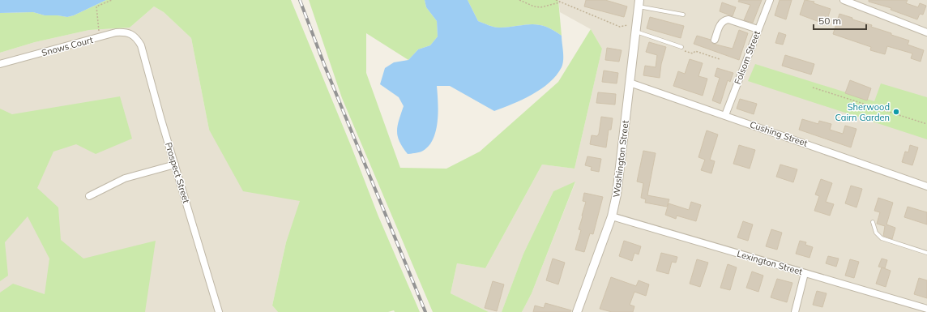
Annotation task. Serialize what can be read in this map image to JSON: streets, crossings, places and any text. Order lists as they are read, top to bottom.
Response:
{
  "streets": {
    "street": [
      "Snows Court",
      "Folsom Street",
      "Cushing Street",
      "Washington Street",
      "Prospect Street",
      "Lexington Street"
    ]
  },
  "crossings": [
    ["Snows Court", "Prospect Street"],
    ["Folsom Street", "Cushing Street"],
    ["Cushing Street", "Washington Street"],
    ["Washington Street", "Lexington Street"]
  ],
  "places": ["Sherwood Cairn Garden"],
  "scale_bar": "50 m"
}
